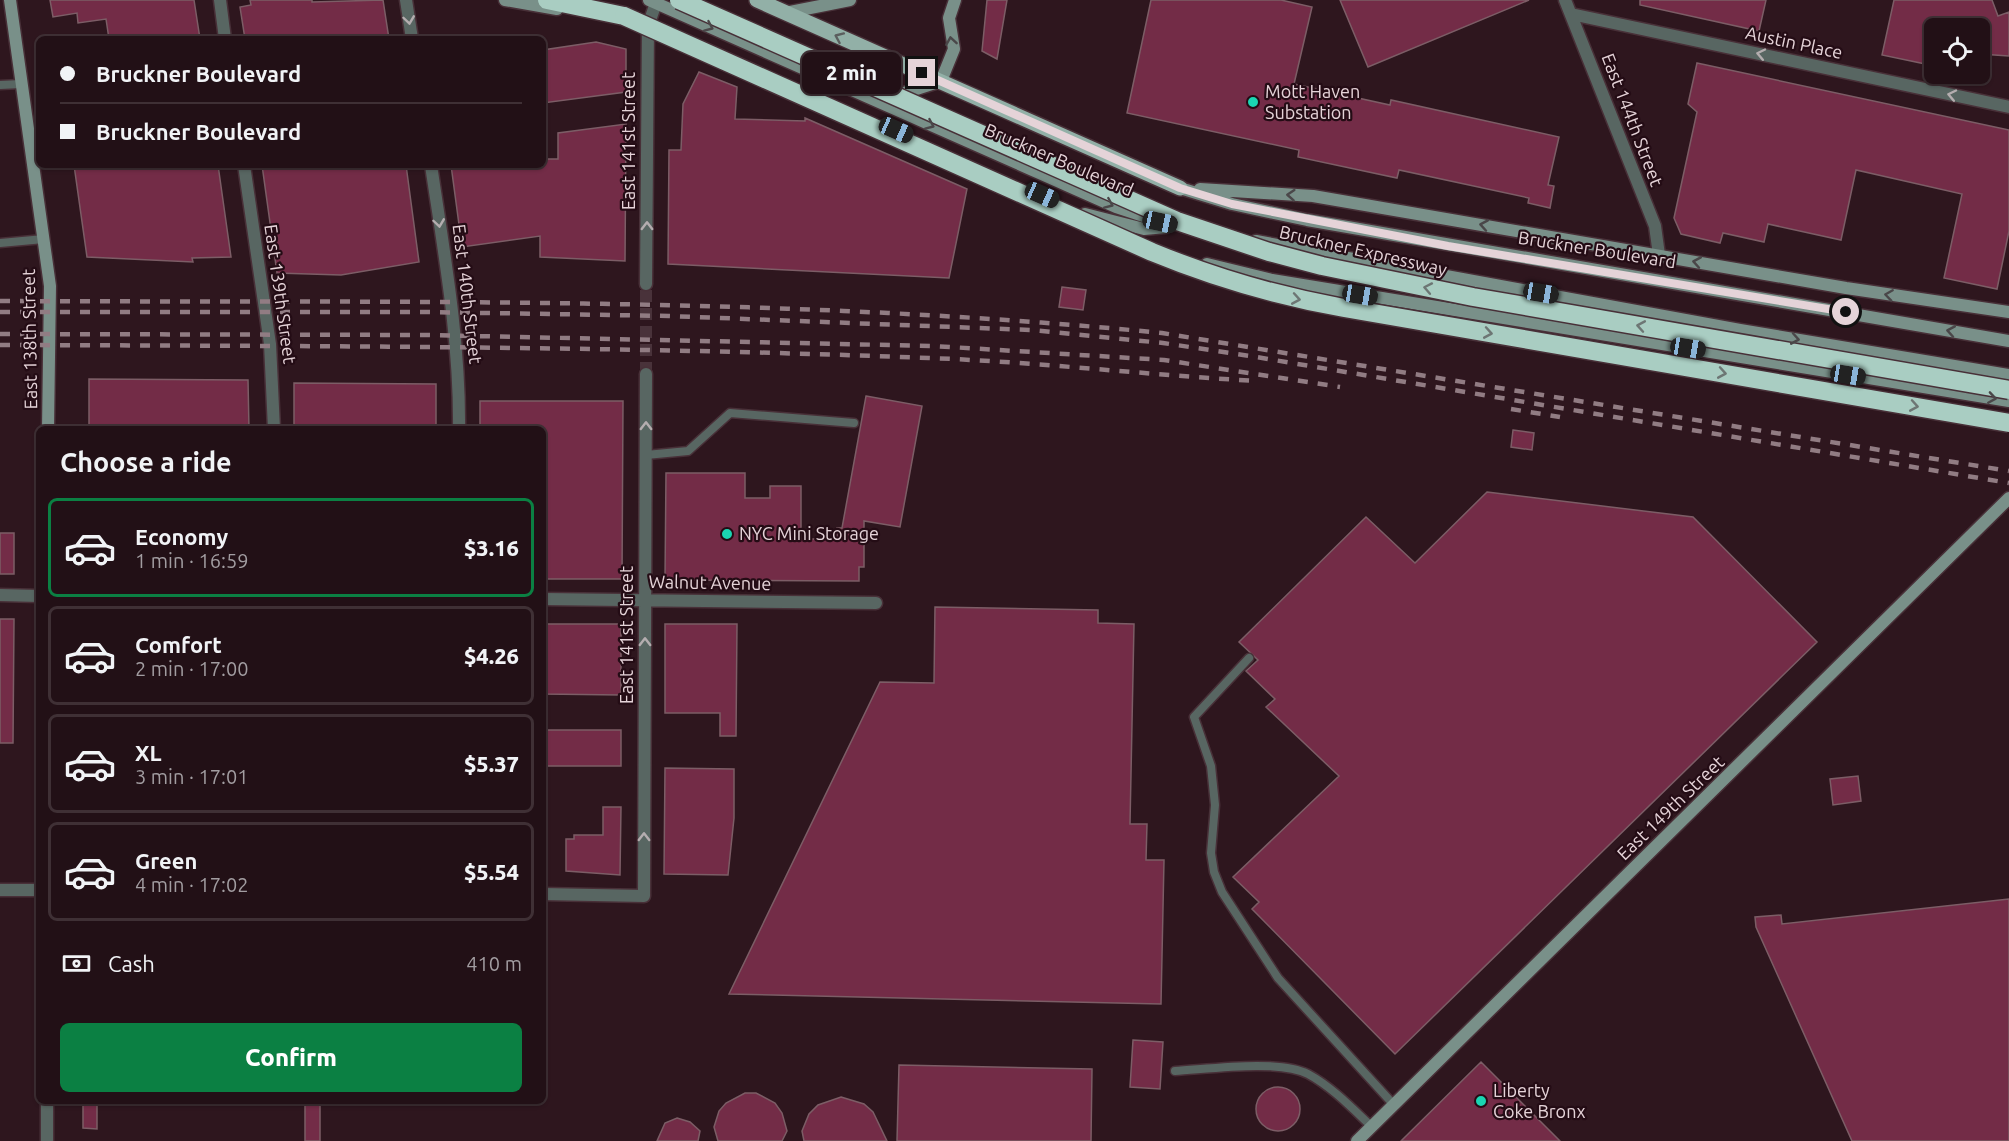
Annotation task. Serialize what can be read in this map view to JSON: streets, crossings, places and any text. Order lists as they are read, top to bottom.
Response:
{
  "streets": {
    "highway": ["Bruckner Expressway"],
    "main road": ["Bruckner Boulevard", "East 138th Street", "East 149th Street"],
    "street": [
      "Austin Place",
      "East 144th Street",
      "East 141st Street",
      "East 139th Street",
      "East 140th Street",
      "Walnut Avenue"
    ]
  },
  "crossings": [
    ["Austin Place", "East 144th Street"],
    ["East 144th Street", "Bruckner Boulevard"],
    ["East 141st Street", "Bruckner Boulevard"],
    ["East 141st Street", "Walnut Avenue"]
  ],
  "one_way": ["Austin Place", "East 141st Street", "East 140th Street"],
  "places": ["Mott Haven Substation", "NYC Mini Storage", "Liberty Coke Bronx"],
  "page": {
    "banner": ["Bruckner Boulevard", "Bruckner Boulevard"],
    "bubble": "2 min",
    "heading": "Choose a ride",
    "list": [
      {
        "name": "Economy",
        "note": "1 min · 16:59",
        "value": "$3.16"
      },
      {
        "name": "Comfort",
        "note": "2 min · 17:00",
        "value": "$4.26"
      },
      {
        "name": "XL",
        "note": "3 min · 17:01",
        "value": "$5.37"
      },
      {
        "name": "Green",
        "note": "4 min · 17:02",
        "value": "$5.54"
      }
    ],
    "pay": ["Cash", "410 m"],
    "buttons": "Confirm"
  }
}
